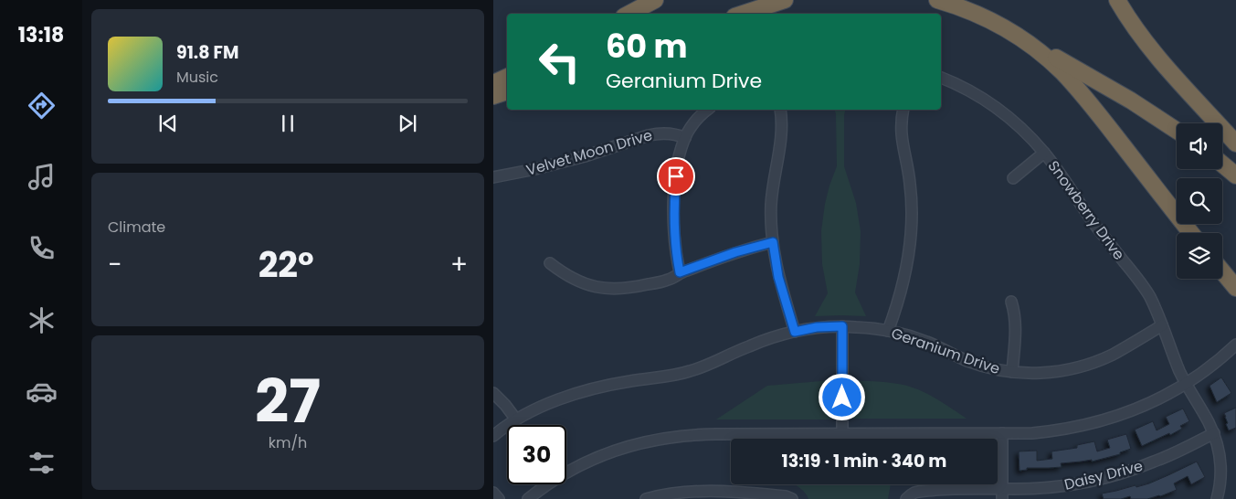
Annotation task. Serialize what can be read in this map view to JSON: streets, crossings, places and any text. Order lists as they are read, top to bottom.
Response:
{
  "streets": {
    "street": [
      "Velvet Moon Drive",
      "Snowberry Drive",
      "Geranium Drive",
      "Daisy Drive"
    ]
  },
  "crossings": [
    ["Snowberry Drive", "Geranium Drive"],
    ["Snowberry Drive", "Daisy Drive"]
  ],
  "page": {
    "tabs": "13:18",
    "turn": ["60 m", "Geranium Drive"],
    "song": ["91.8 FM", "Music"],
    "tile": [
      "Climate",
      ["27", "km/h"]
    ],
    "heat": ["−", "22°", "+"],
    "limit": "30",
    "trip": "13:19 · 1 min · 340 m"
  }
}
